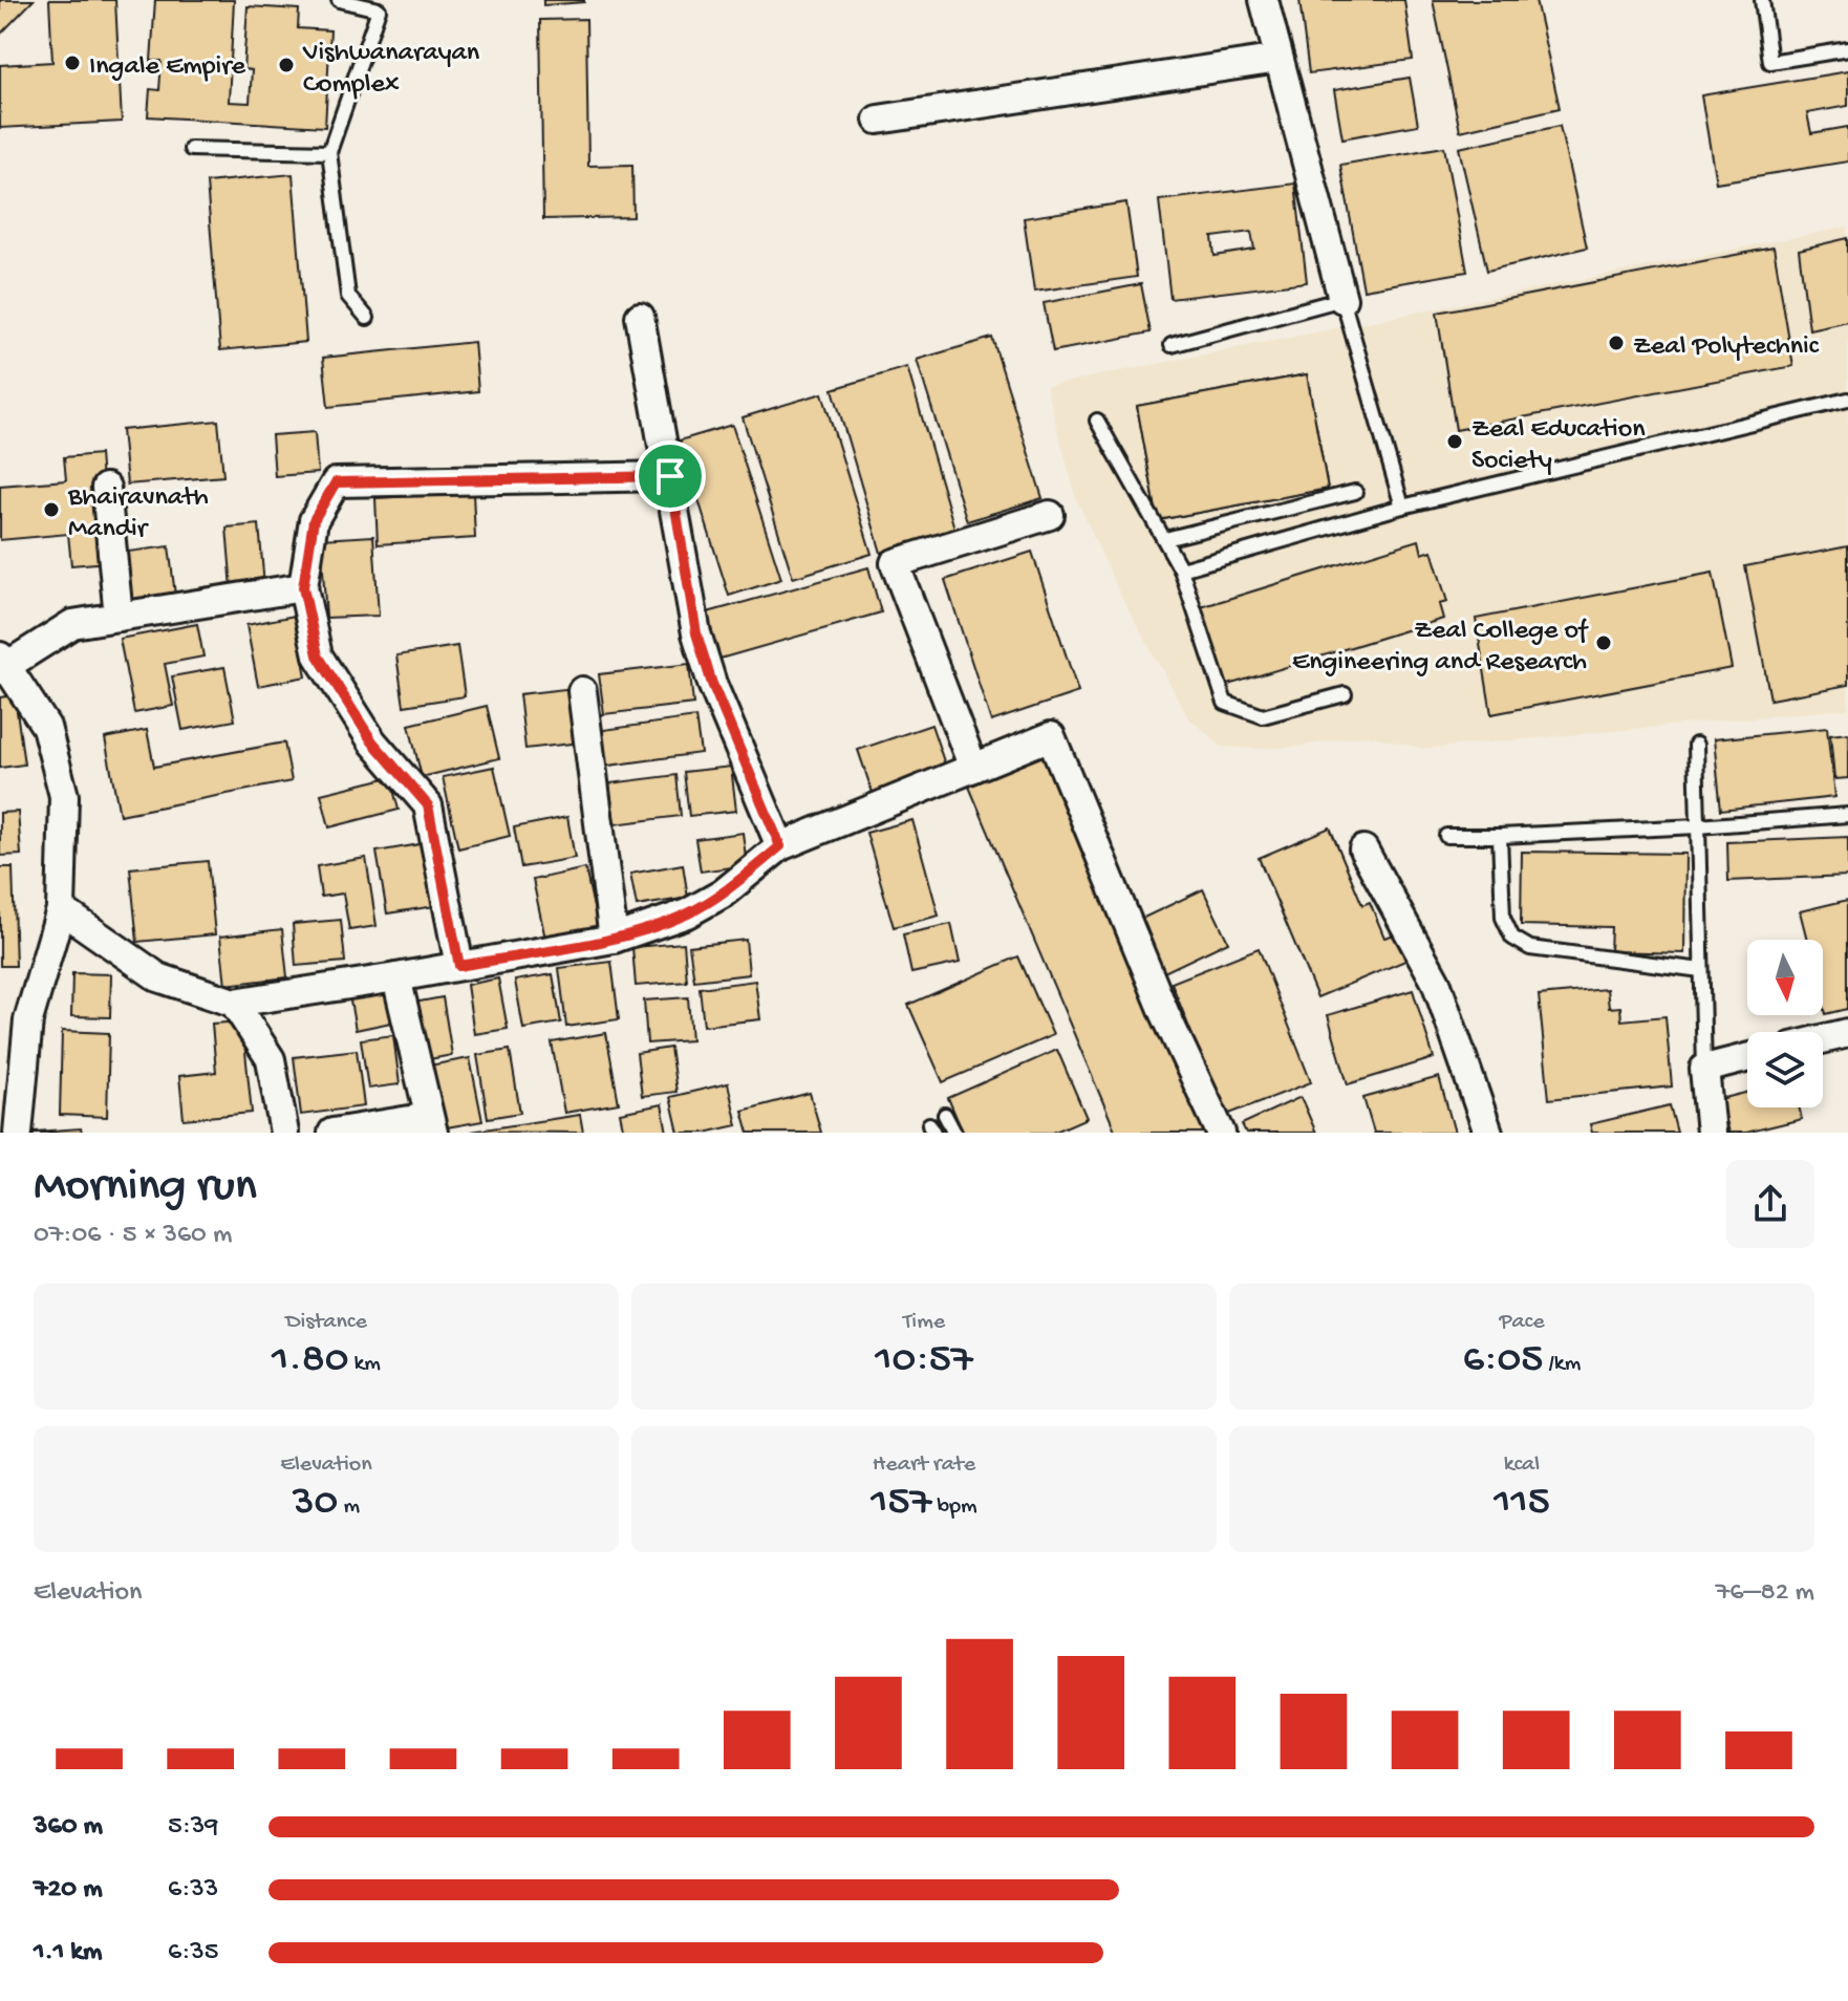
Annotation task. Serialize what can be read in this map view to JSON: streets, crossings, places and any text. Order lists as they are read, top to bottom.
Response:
{
  "places": [
    "Ingale Empire",
    "Vishwanarayan Complex",
    "Zeal Polytechnic",
    "Zeal Education Society",
    "Bhairavnath Mandir",
    "Zeal College of Engineering and Research"
  ],
  "north": "bottom",
  "page": {
    "heading": ["Morning run", "07:06 · 5 × 360 m"],
    "stats": [
      ["Distance", "1.80 km"],
      ["Time", "10:57"],
      ["Pace", "6:05 /km"],
      ["Elevation", "30 m"],
      ["Heart rate", "157 bpm"],
      ["kcal", "115"]
    ],
    "chart": ["Elevation", "76–82 m"],
    "list": [
      {
        "name": "360 m",
        "note": "5:39"
      },
      {
        "name": "720 m",
        "note": "6:33"
      },
      {
        "name": "1.1 km",
        "note": "6:35"
      }
    ]
  }
}
